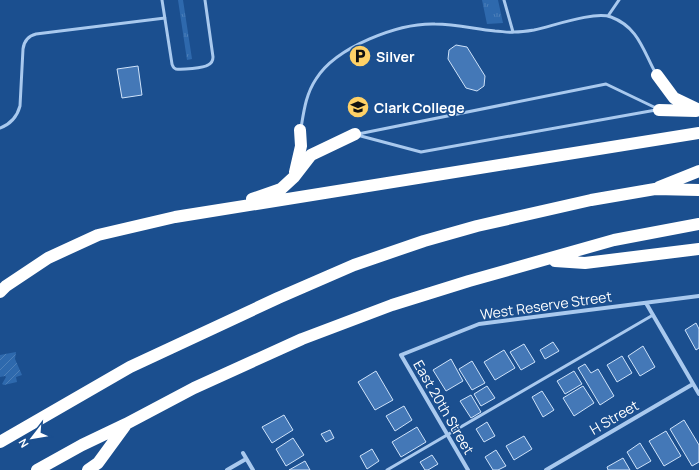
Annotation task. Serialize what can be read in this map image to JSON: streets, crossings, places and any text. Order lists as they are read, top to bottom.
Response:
{
  "streets": {
    "street": ["West Reserve Street", "East 20th Street", "H Street"]
  },
  "crossings": [
    ["West Reserve Street", "East 20th Street"]
  ],
  "places": {
    "parking": ["Silver"],
    "school or university": ["Clark College"]
  },
  "north": "bottom left"
}
